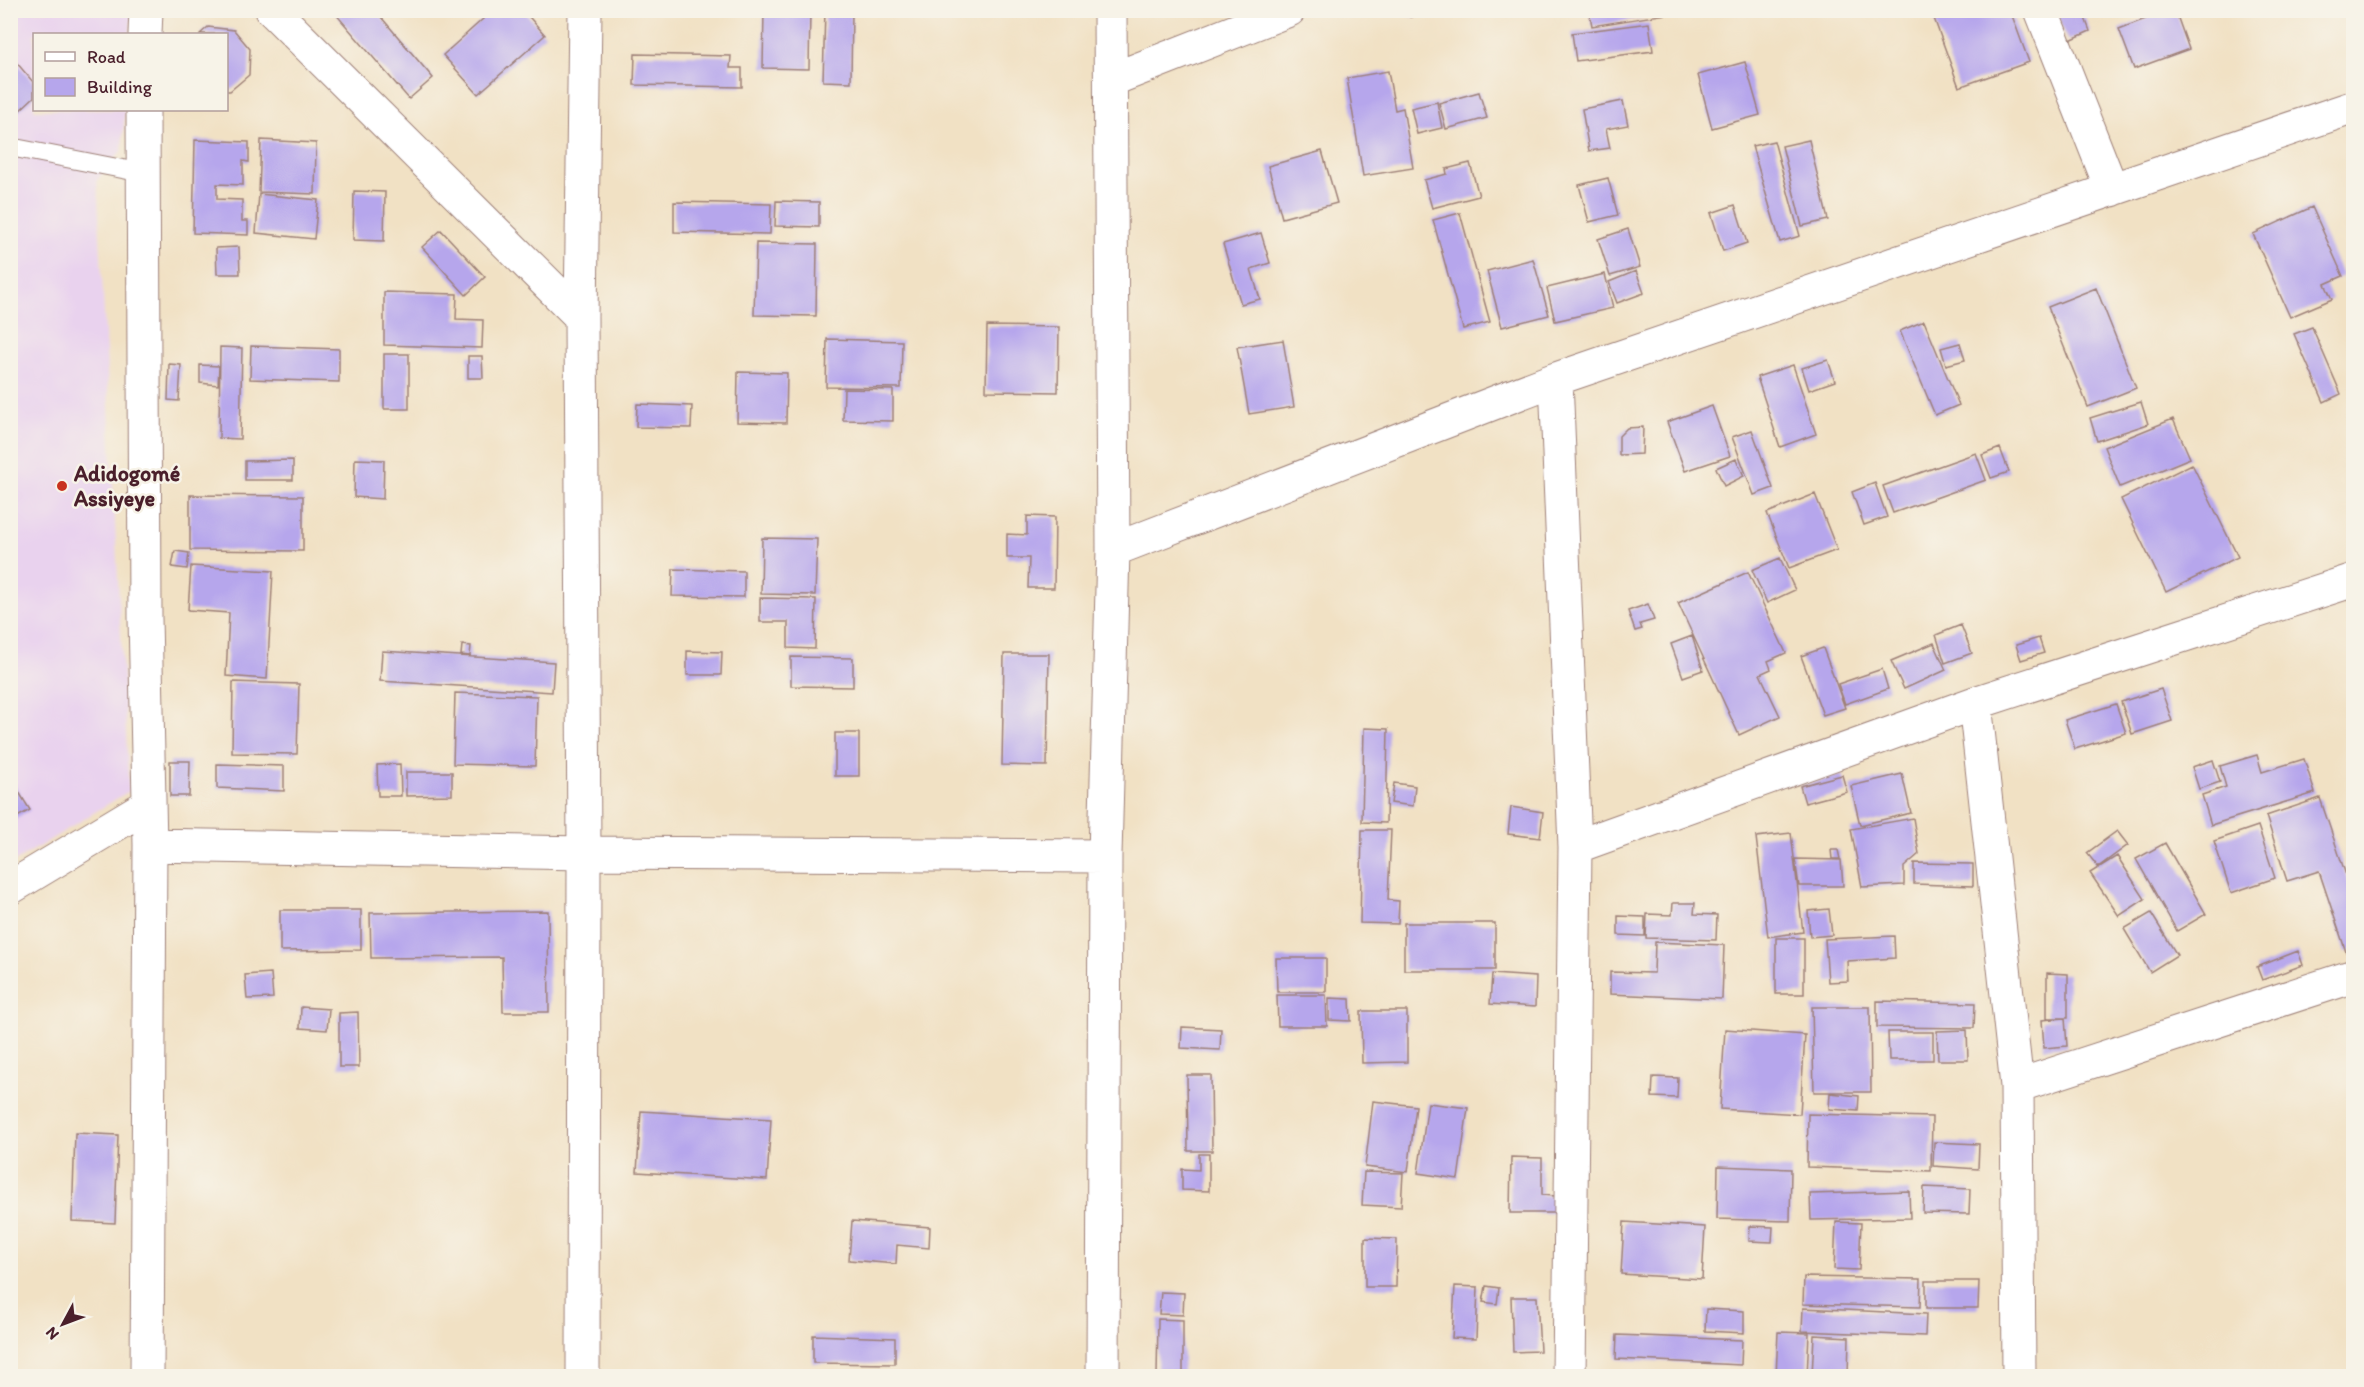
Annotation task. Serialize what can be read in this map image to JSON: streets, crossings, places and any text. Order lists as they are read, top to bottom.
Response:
{
  "places": ["Adidogomé Assiyeye"],
  "legend": ["Road", "Building"],
  "north": "bottom left"
}
